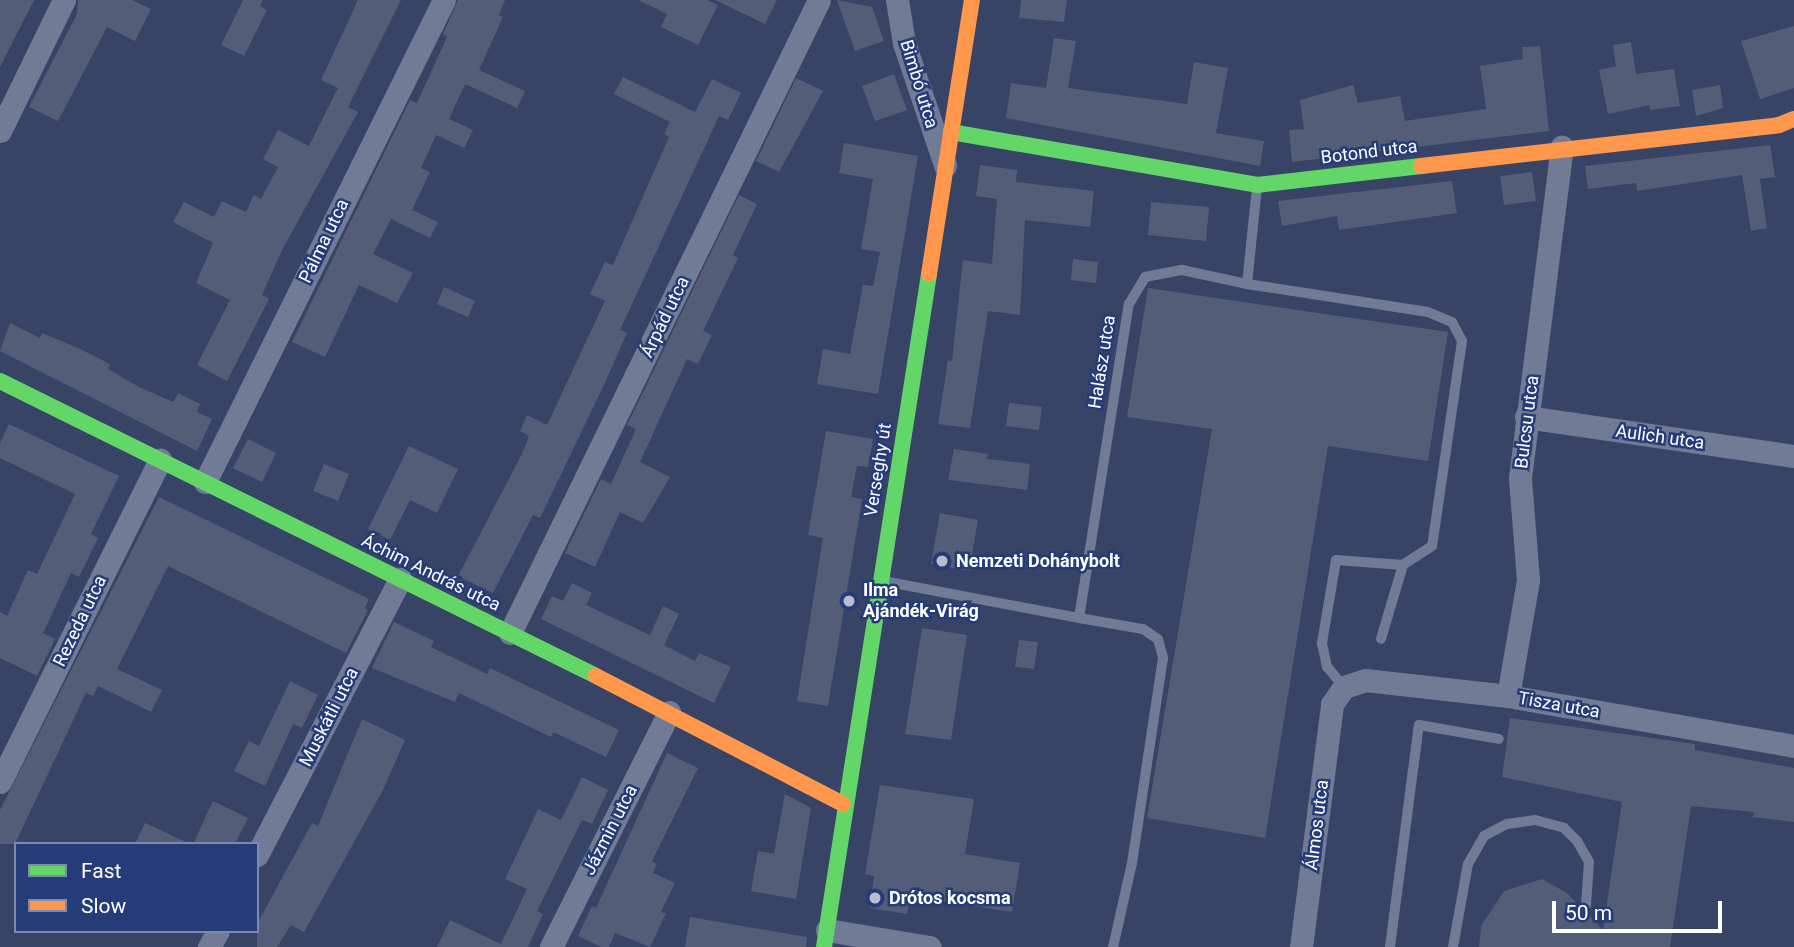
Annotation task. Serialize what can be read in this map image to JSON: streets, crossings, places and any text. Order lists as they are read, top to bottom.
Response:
{
  "streets": {
    "street": [
      "Bimbó utca",
      "Botond utca",
      "Pálma utca",
      "Árpád utca",
      "Bulcsu utca",
      "Aulich utca",
      "Verseghy út",
      "Áchim András utca",
      "Rezeda utca",
      "Tisza utca",
      "Muskátli utca",
      "Álmos utca",
      "Jázmin utca"
    ],
    "lane": ["Halász utca"]
  },
  "crossings": [
    ["Bimbó utca", "Verseghy út"],
    ["Botond utca", "Bulcsu utca"],
    ["Botond utca", "Verseghy út"],
    ["Pálma utca", "Áchim András utca"],
    ["Árpád utca", "Áchim András utca"],
    ["Bulcsu utca", "Aulich utca"],
    ["Bulcsu utca", "Tisza utca"],
    ["Verseghy út", "Áchim András utca"],
    ["Áchim András utca", "Rezeda utca"],
    ["Áchim András utca", "Muskátli utca"],
    ["Áchim András utca", "Jázmin utca"],
    ["Tisza utca", "Álmos utca"]
  ],
  "places": ["Nemzeti Dohánybolt", "Ilma Ajándék-Virág", "Drótos kocsma"],
  "legend": ["Fast", "Slow"],
  "scale_bar": "50 m"
}
